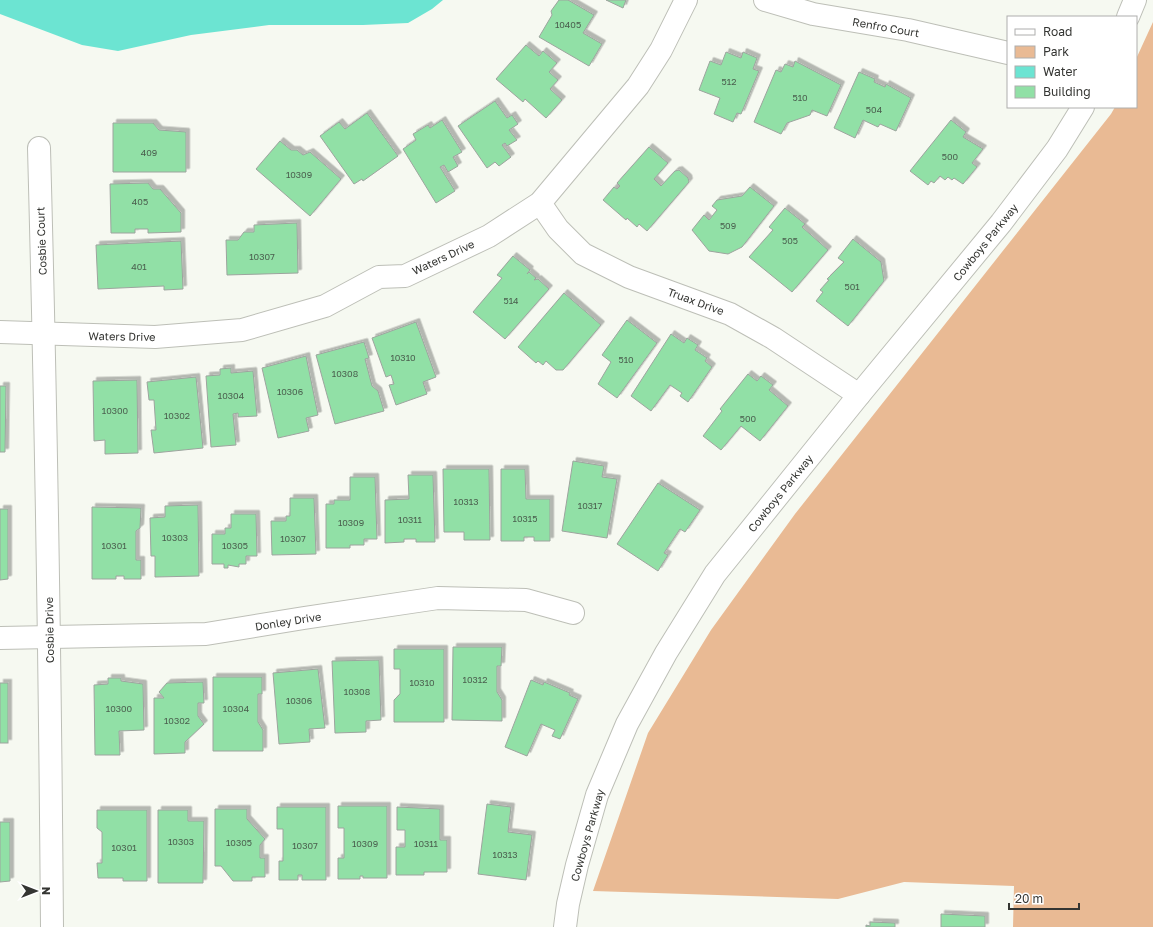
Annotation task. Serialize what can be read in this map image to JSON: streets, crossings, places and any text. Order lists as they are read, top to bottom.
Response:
{
  "streets": {
    "street": [
      "Renfro Court",
      "Cosbie Court",
      "Cowboys Parkway",
      "Waters Drive",
      "Truax Drive",
      "Donley Drive",
      "Cosbie Drive"
    ]
  },
  "crossings": [
    ["Cosbie Court", "Waters Drive"],
    ["Cosbie Court", "Cosbie Drive"],
    ["Cowboys Parkway", "Truax Drive"],
    ["Waters Drive", "Truax Drive"],
    ["Waters Drive", "Cosbie Drive"],
    ["Donley Drive", "Cosbie Drive"]
  ],
  "house_numbers": [
    "10405",
    "512",
    "510",
    "504",
    "409",
    "500",
    "10309",
    "405",
    "509",
    "505",
    "10307",
    "401",
    "501",
    "514",
    "10310",
    "510",
    "10308",
    "10306",
    "10304",
    "10300",
    "10302",
    "500",
    "10313",
    "10317",
    "10315",
    "10311",
    "10309",
    "10303",
    "10307",
    "10301",
    "10305",
    "10312",
    "10310",
    "10308",
    "10306",
    "10300",
    "10304",
    "10302",
    "10303",
    "10305",
    "10309",
    "10311",
    "10307",
    "10301",
    "10313"
  ],
  "legend": [
    "Road",
    "Park",
    "Water",
    "Building"
  ],
  "scale_bar": "20 m",
  "north": "right"
}
